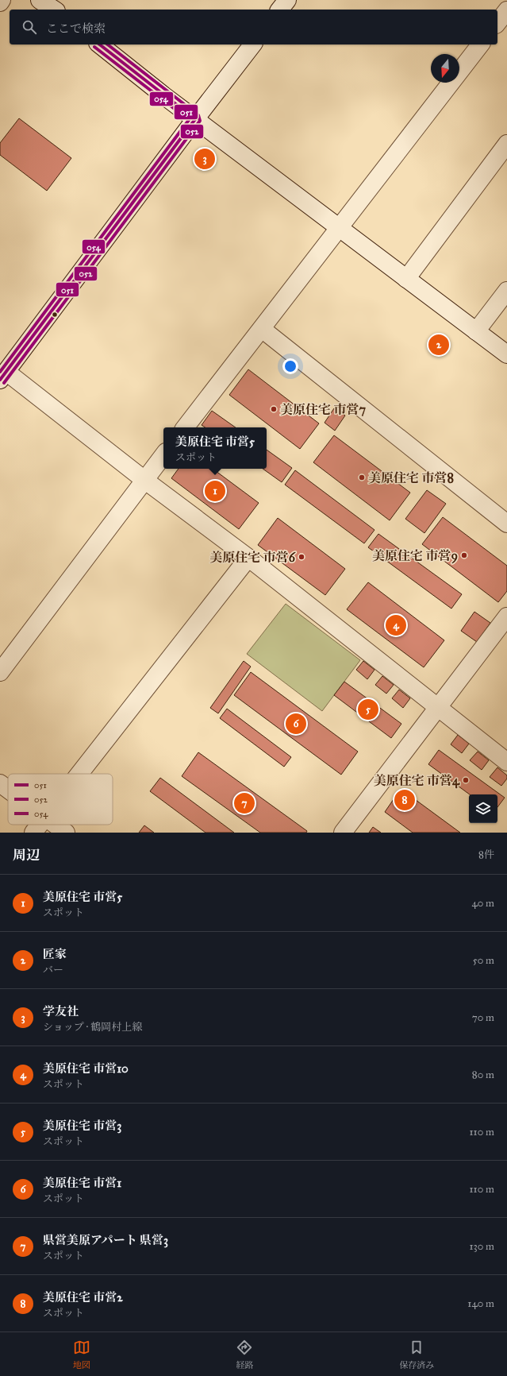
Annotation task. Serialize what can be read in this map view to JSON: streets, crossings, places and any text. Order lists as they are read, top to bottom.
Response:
{
  "places": [
    "美原住宅 市営7",
    "美原住宅 市営8",
    "美原住宅 市営9",
    "美原住宅 市営6",
    "美原住宅 市営4"
  ],
  "lines": ["transit line 051", "transit line 052", "transit line 054"],
  "legend": ["051", "052", "054"],
  "north": "bottom",
  "page": {
    "search": "ここで検索",
    "pins": [
      "3",
      "2",
      "1",
      "4",
      "5",
      "6",
      "8",
      "7"
    ],
    "popup": ["美原住宅 市営5", "スポット"],
    "heading": ["周辺", "8件"],
    "list": [
      {
        "mark": "1",
        "name": "美原住宅 市営5",
        "note": "スポット",
        "value": "40 m"
      },
      {
        "mark": "2",
        "name": "匠家",
        "note": "バー",
        "value": "50 m"
      },
      {
        "mark": "3",
        "name": "学友社",
        "note": "ショップ · 鶴岡村上線",
        "value": "70 m"
      },
      {
        "mark": "4",
        "name": "美原住宅 市営10",
        "note": "スポット",
        "value": "80 m"
      },
      {
        "mark": "5",
        "name": "美原住宅 市営3",
        "note": "スポット",
        "value": "110 m"
      },
      {
        "mark": "6",
        "name": "美原住宅 市営1",
        "note": "スポット",
        "value": "110 m"
      },
      {
        "mark": "7",
        "name": "県営美原アパート 県営3",
        "note": "スポット",
        "value": "130 m"
      },
      {
        "mark": "8",
        "name": "美原住宅 市営2",
        "note": "スポット",
        "value": "140 m"
      }
    ],
    "nav": ["地図", "経路", "保存済み"]
  }
}
